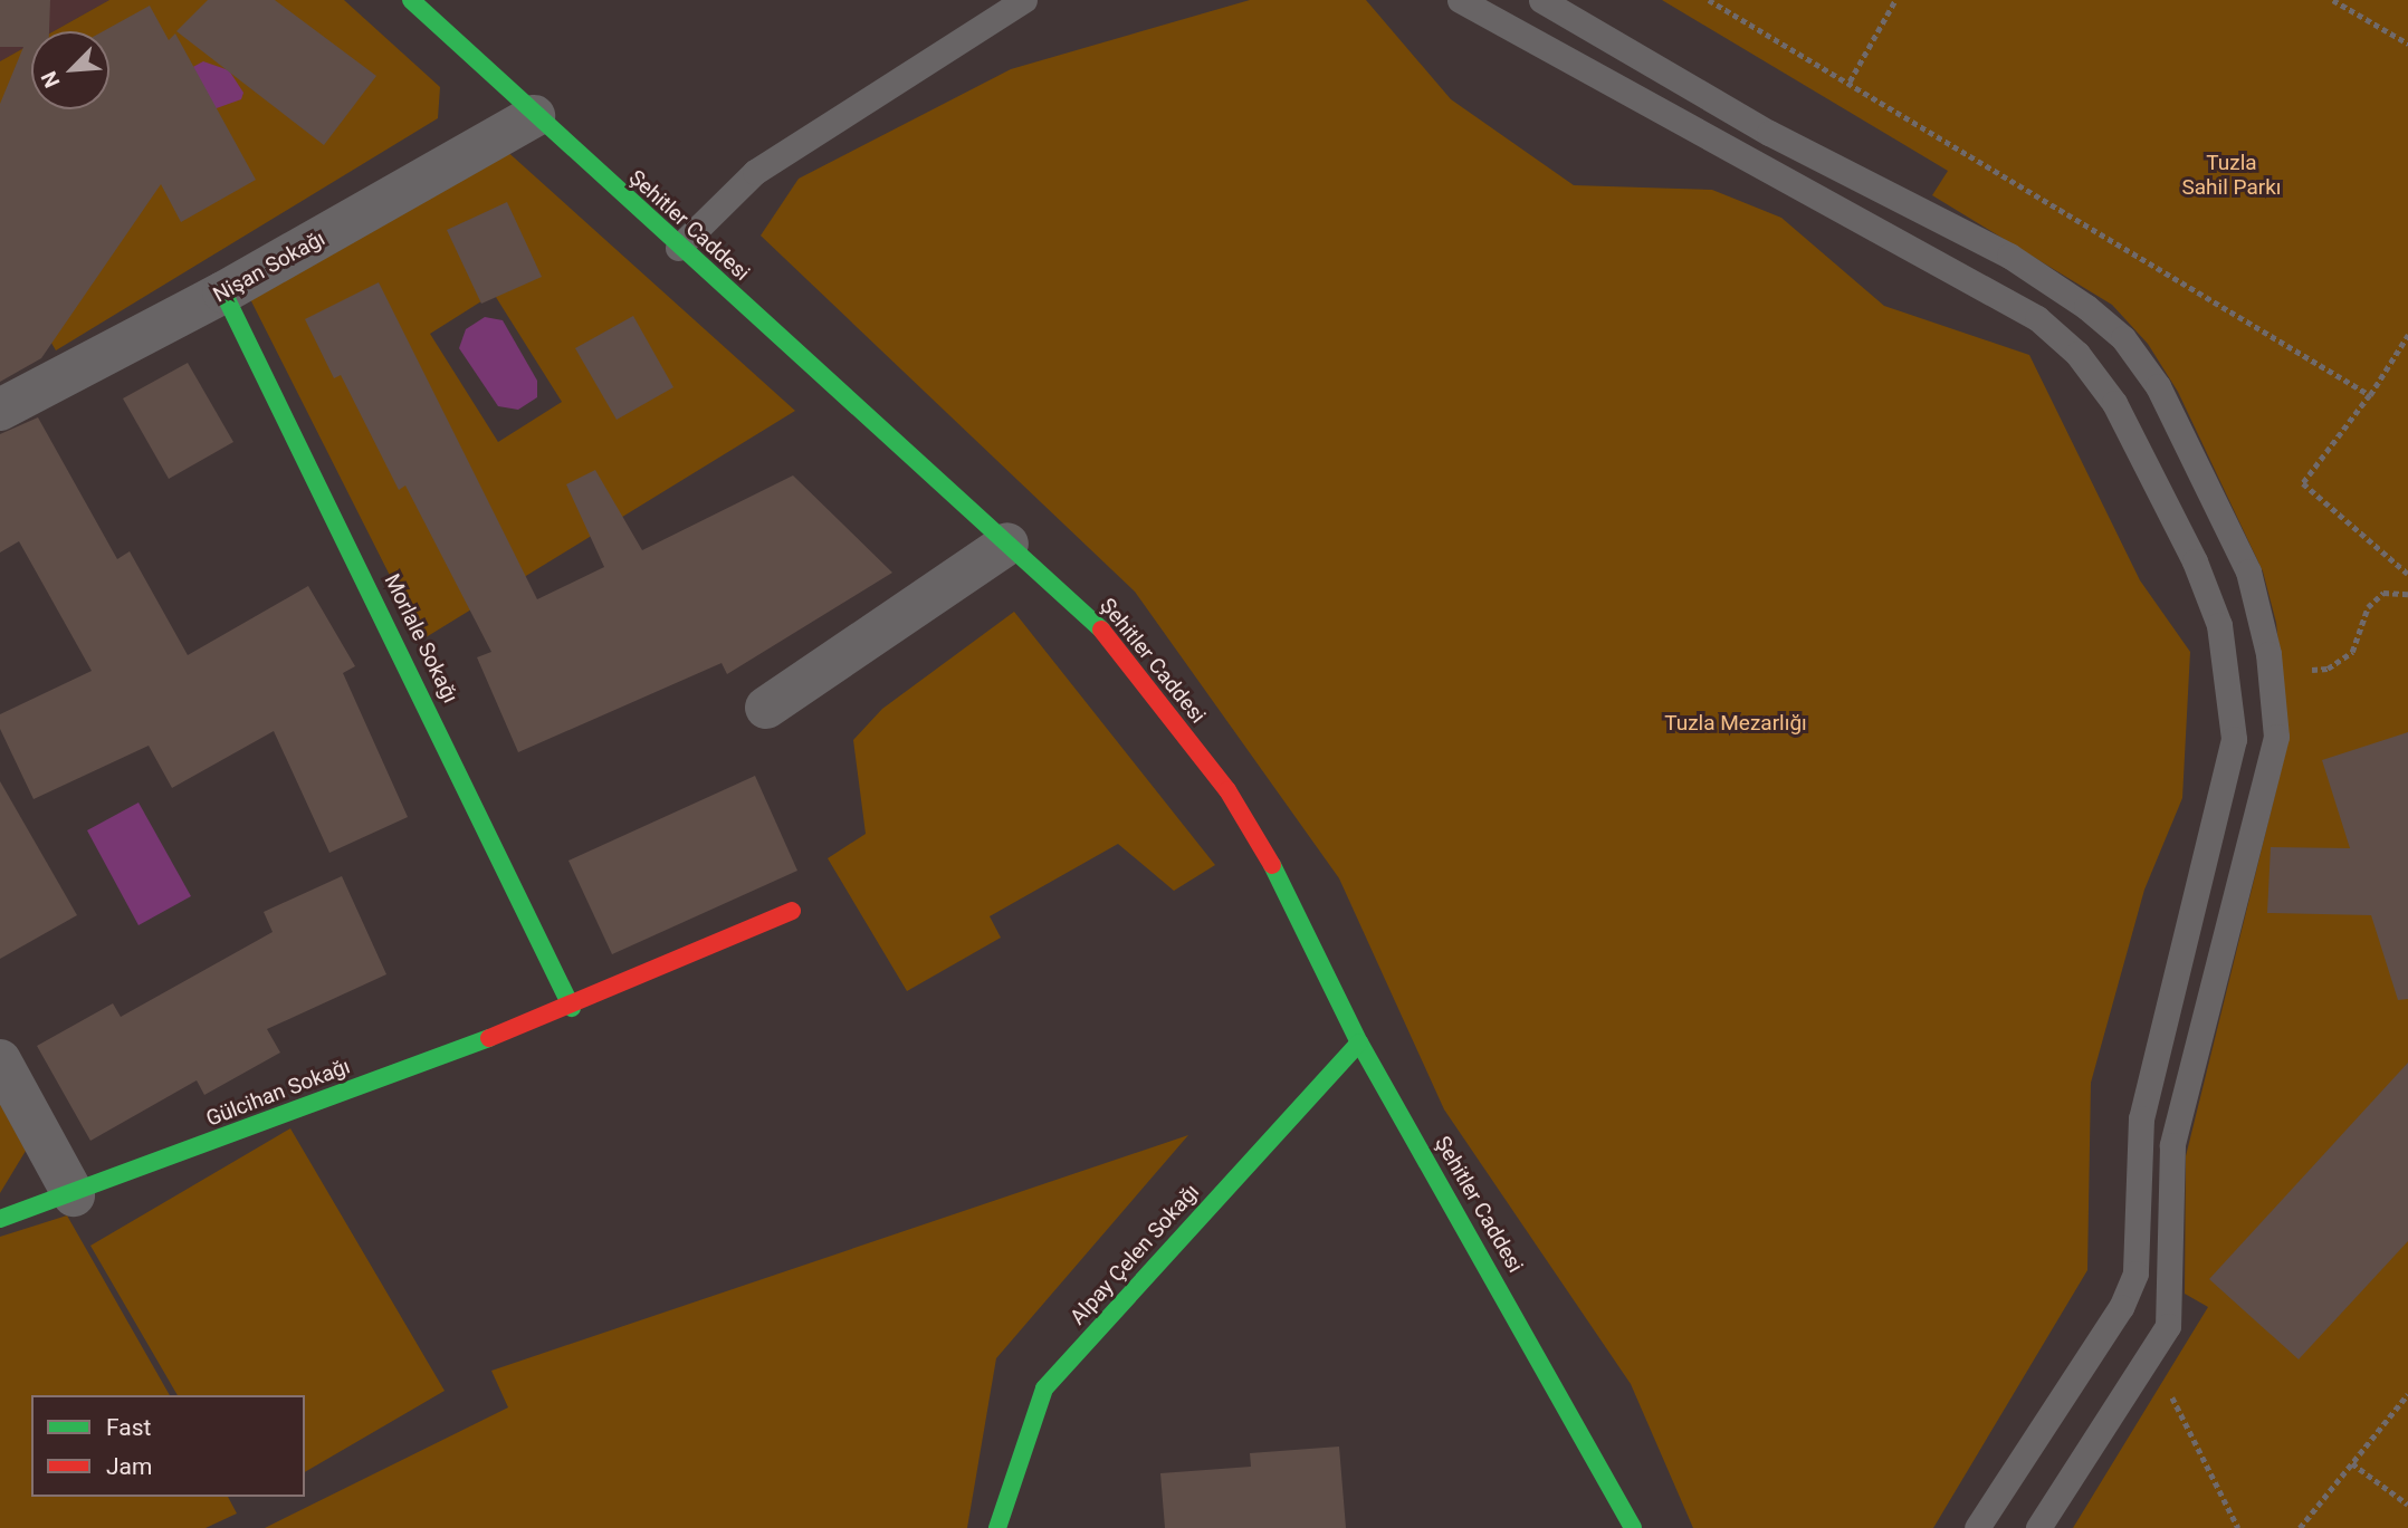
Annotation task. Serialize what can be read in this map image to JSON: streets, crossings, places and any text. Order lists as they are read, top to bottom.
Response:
{
  "streets": {
    "street": [
      "Şehitler Caddesi",
      "Nişan Sokağı",
      "Morlale Sokağı",
      "Gülcihan Sokağı",
      "Alpay Çelen Sokağı"
    ]
  },
  "crossings": [
    ["Şehitler Caddesi", "Nişan Sokağı"],
    ["Şehitler Caddesi", "Alpay Çelen Sokağı"],
    ["Nişan Sokağı", "Morlale Sokağı"],
    ["Morlale Sokağı", "Gülcihan Sokağı"]
  ],
  "parks": ["Tuzla Sahil Parkı", "Tuzla Mezarlığı"],
  "legend": ["Fast", "Jam"],
  "north": "bottom left"
}
